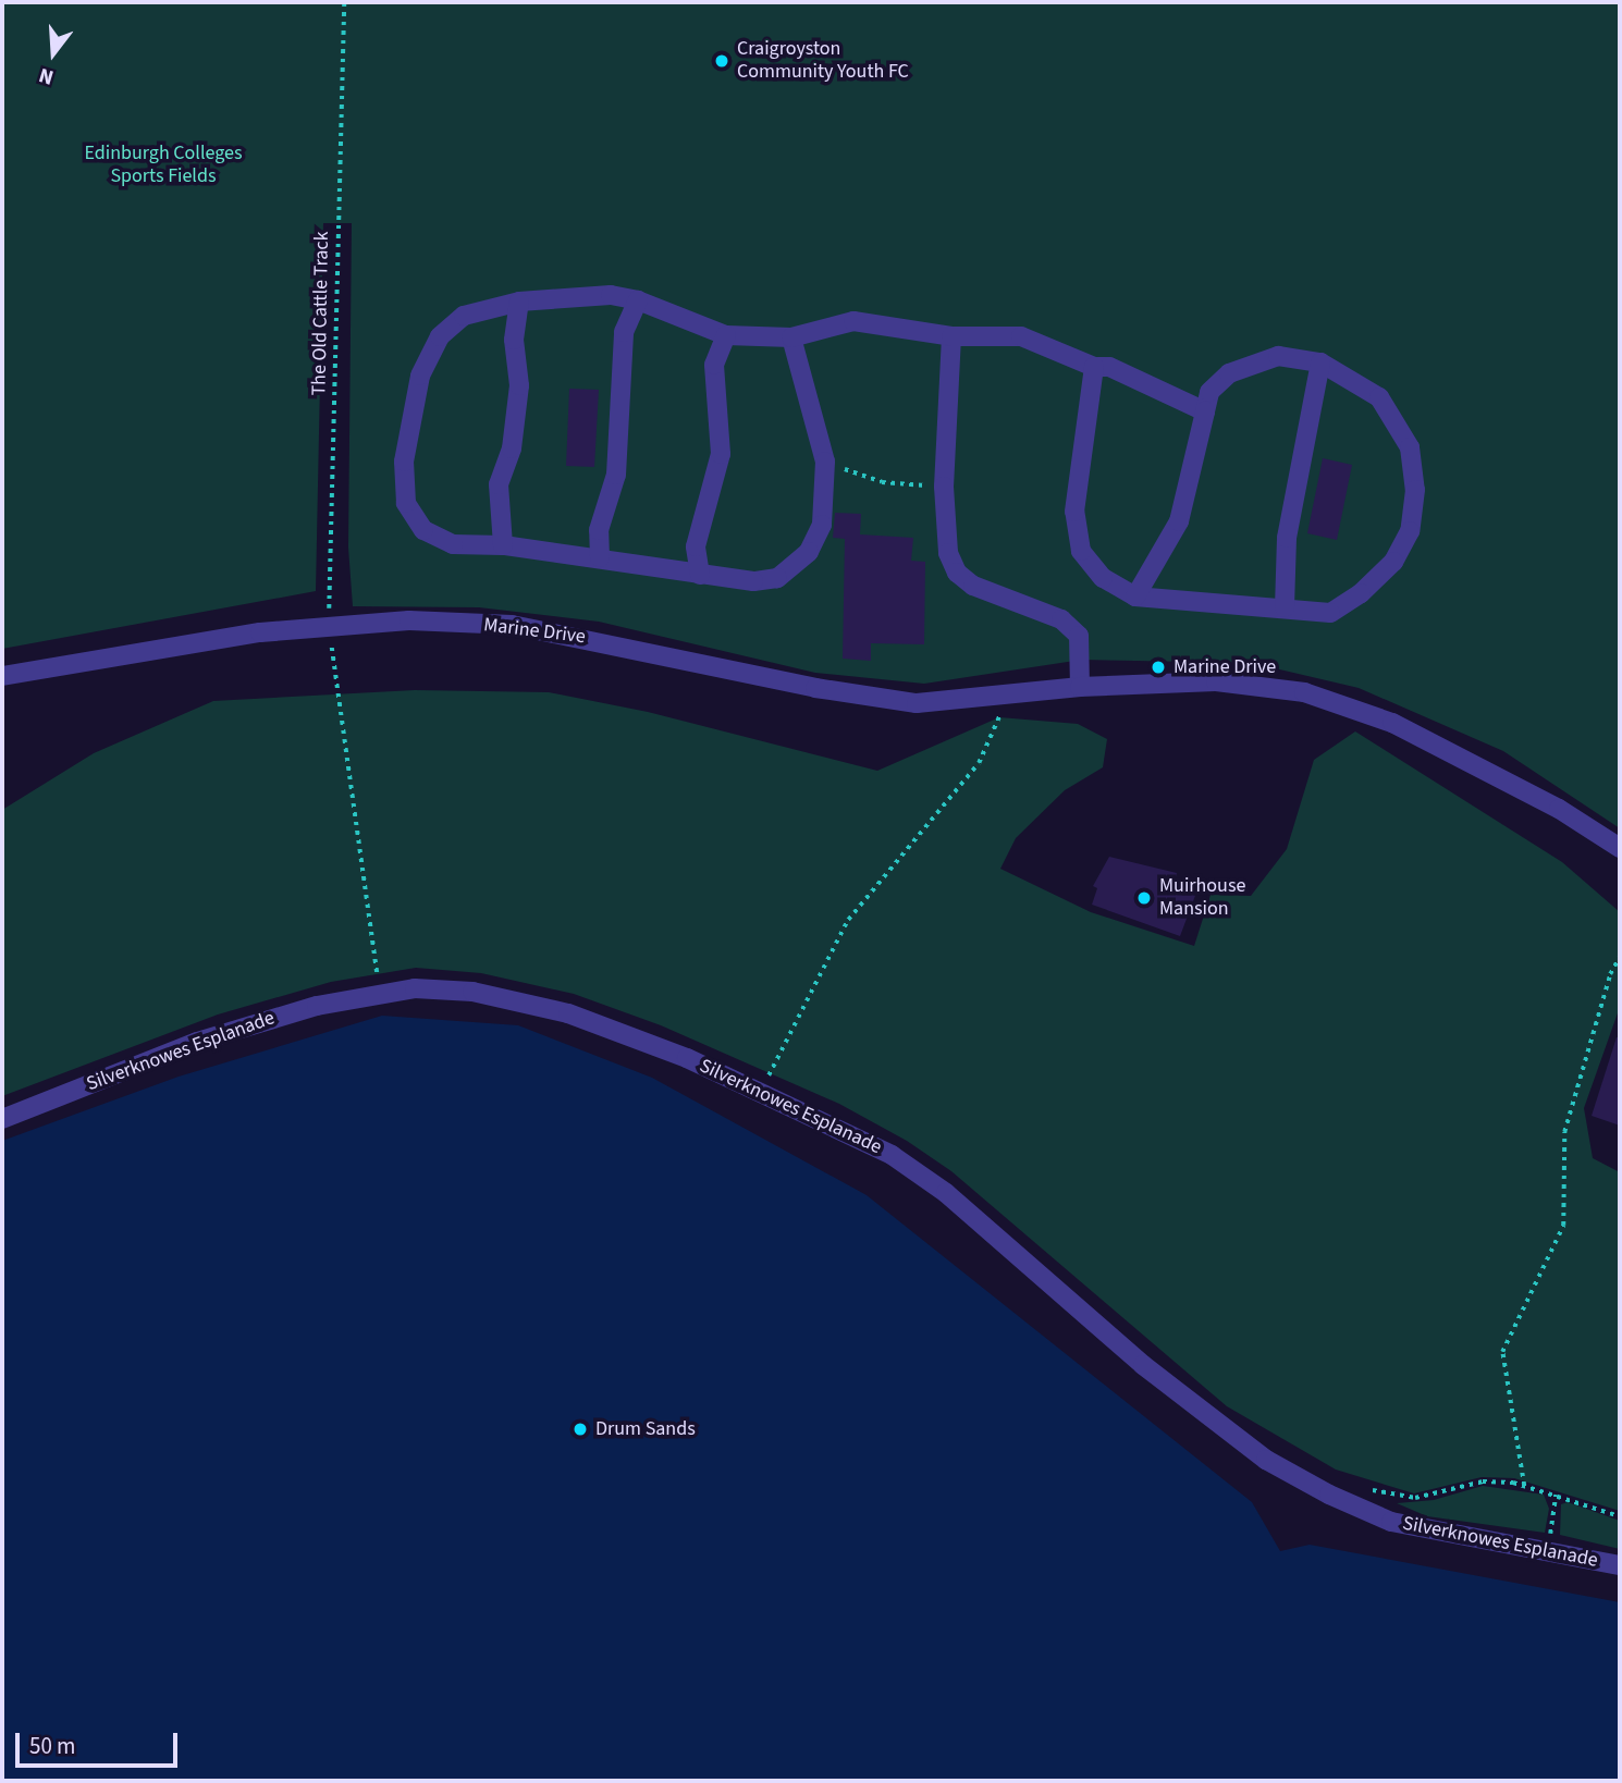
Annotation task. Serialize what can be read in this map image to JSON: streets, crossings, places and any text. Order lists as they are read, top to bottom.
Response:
{
  "streets": {
    "street": ["Marine Drive", "Silverknowes Esplanade"],
    "path": ["The Old Cattle Track"]
  },
  "crossings": [
    ["The Old Cattle Track", "Marine Drive"],
    ["The Old Cattle Track", "Silverknowes Esplanade"]
  ],
  "parks": ["Edinburgh Colleges Sports Fields"],
  "places": [
    "Craigroyston Community Youth FC",
    "Marine Drive",
    "Muirhouse Mansion",
    "Drum Sands"
  ],
  "scale_bar": "50 m",
  "north": "bottom"
}
